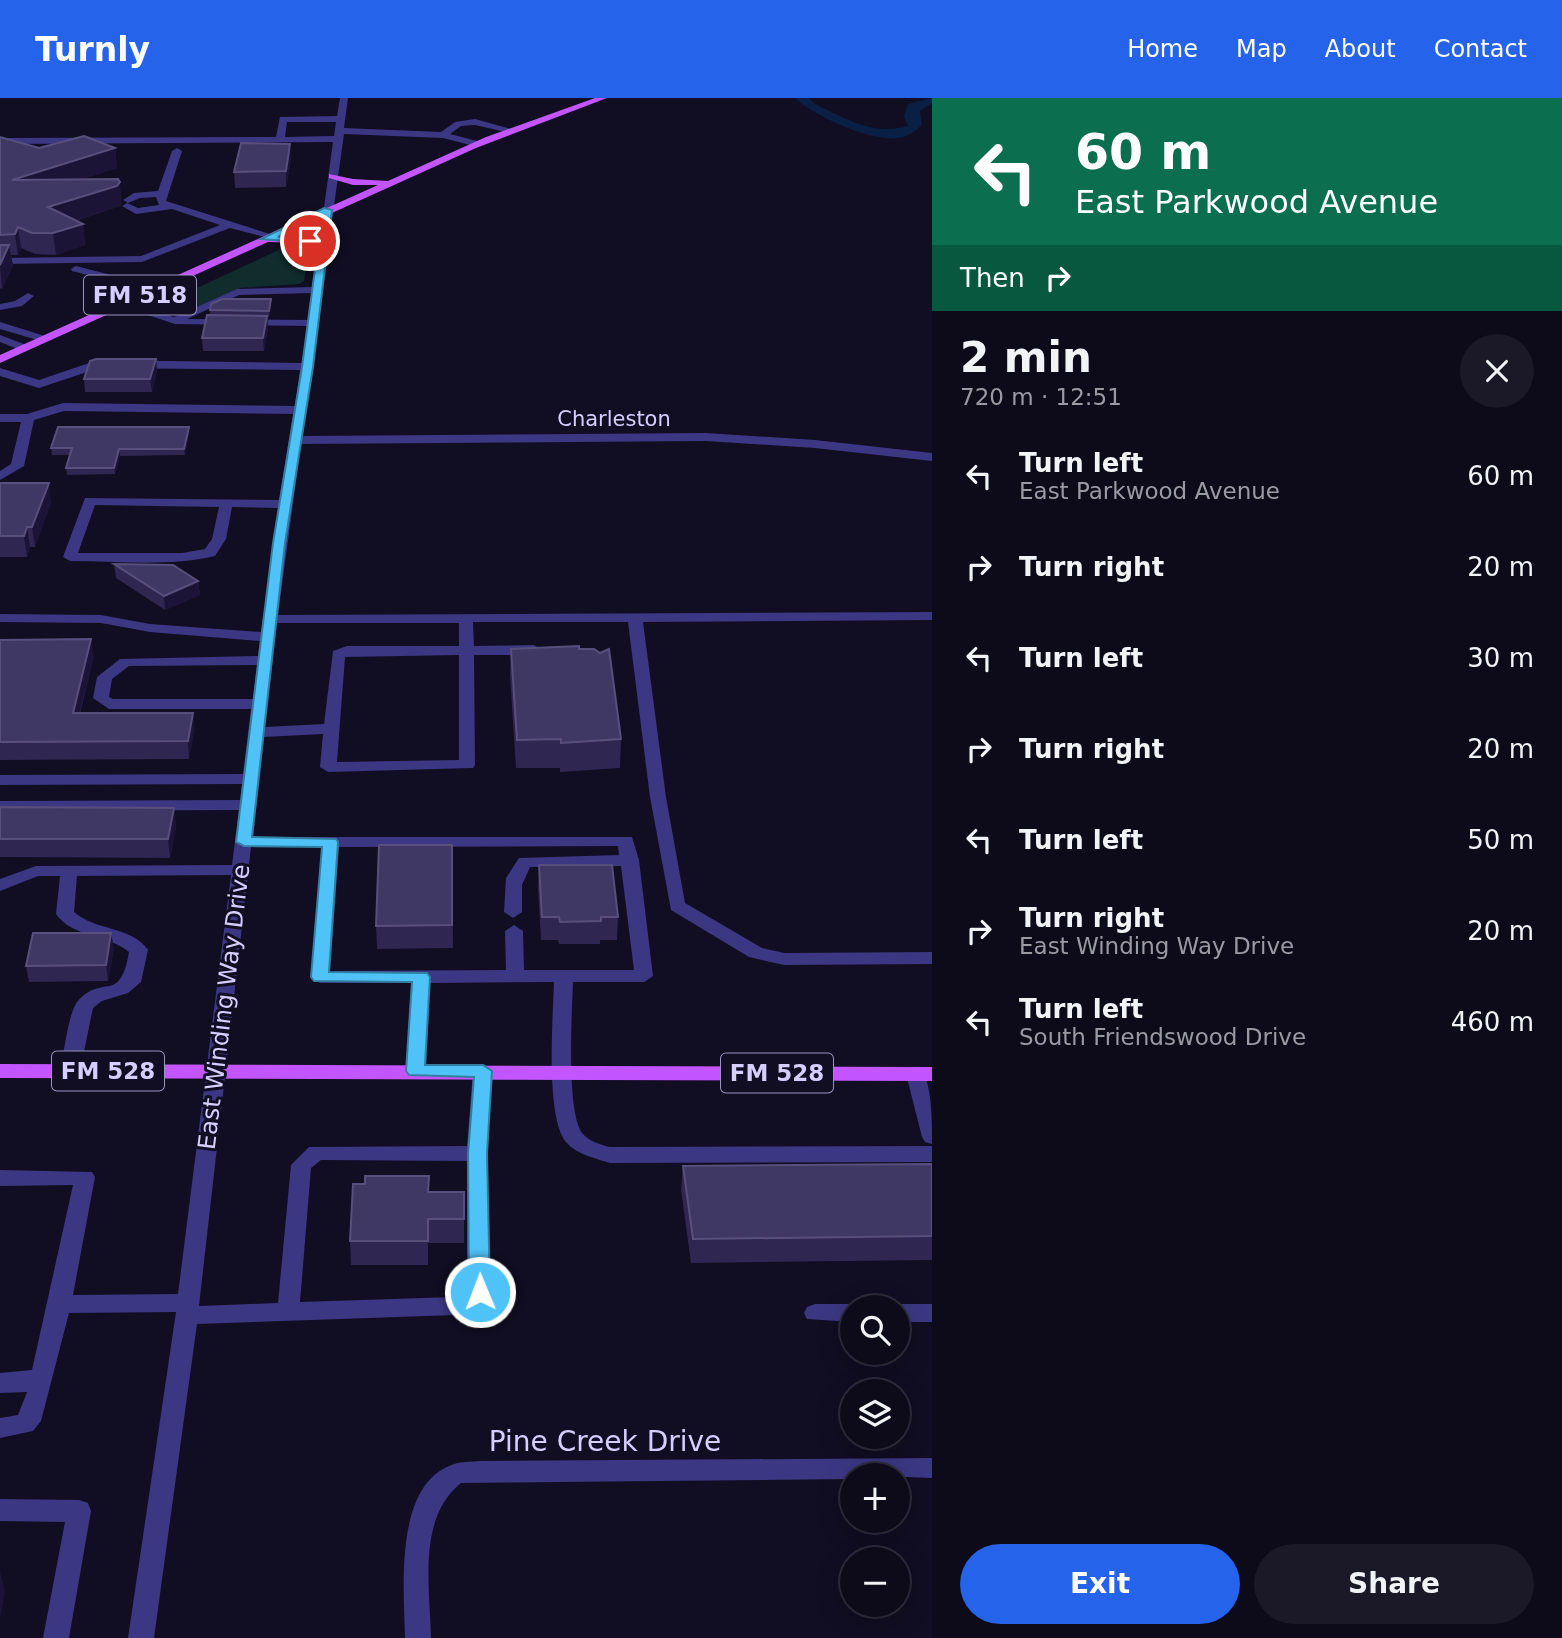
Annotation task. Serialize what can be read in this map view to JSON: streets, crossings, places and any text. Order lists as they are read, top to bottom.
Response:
{
  "streets": {
    "main road": ["FM 518", "FM 528"],
    "street": ["Charleston", "East Winding Way Drive", "Pine Creek Drive"]
  },
  "crossings": [
    ["FM 518", "East Winding Way Drive"],
    ["Charleston", "East Winding Way Drive"],
    ["East Winding Way Drive", "FM 528"]
  ],
  "page": {
    "header": "Turnly",
    "nav": [
      "Home",
      "Map",
      "About",
      "Contact"
    ],
    "turn": ["60 m", "East Parkwood Avenue"],
    "then": "Then",
    "heading": ["2 min", "720 m · 12:51"],
    "list": [
      {
        "name": "Turn left",
        "note": "East Parkwood Avenue",
        "value": "60 m"
      },
      {
        "name": "Turn right",
        "value": "20 m"
      },
      {
        "name": "Turn left",
        "value": "30 m"
      },
      {
        "name": "Turn right",
        "value": "20 m"
      },
      {
        "name": "Turn left",
        "value": "50 m"
      },
      {
        "name": "Turn right",
        "note": "East Winding Way Drive",
        "value": "20 m"
      },
      {
        "name": "Turn left",
        "note": "South Friendswood Drive",
        "value": "460 m"
      }
    ],
    "map_buttons": ["+", "−"],
    "buttons": ["Exit", "Share"]
  }
}
